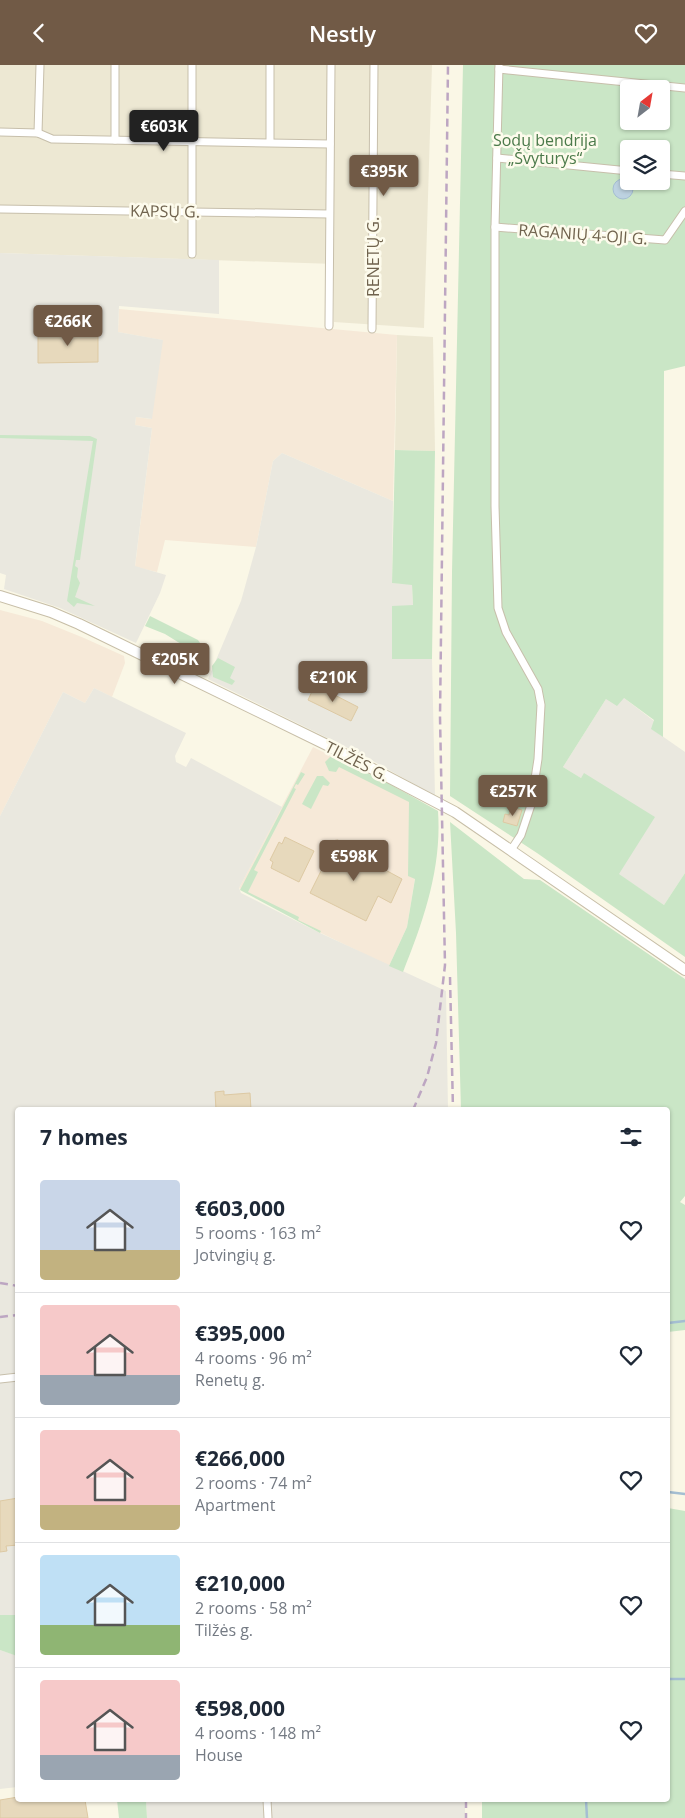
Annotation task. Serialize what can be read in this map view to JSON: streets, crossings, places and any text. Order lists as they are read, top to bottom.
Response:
{
  "streets": {
    "main road": ["TILŽĖS G."],
    "street": ["KAPSŲ G.", "RAGANIŲ 4-OJI G.", "RENETŲ G."]
  },
  "parks": ["Sodų bendrija „Švyturys“"],
  "north": "top right",
  "page": {
    "header": "Nestly",
    "price": [
      "€603K",
      "€395K",
      "€266K",
      "€205K",
      "€210K",
      "€257K",
      "€598K"
    ],
    "heading": "7 homes",
    "list": [
      {
        "name": "€603,000",
        "note": "5 rooms · 163 m² · Jotvingių g."
      },
      {
        "name": "€395,000",
        "note": "4 rooms · 96 m² · Renetų g."
      },
      {
        "name": "€266,000",
        "note": "2 rooms · 74 m² · Apartment"
      },
      {
        "name": "€210,000",
        "note": "2 rooms · 58 m² · Tilžės g."
      },
      {
        "name": "€598,000",
        "note": "4 rooms · 148 m² · House"
      }
    ]
  }
}
